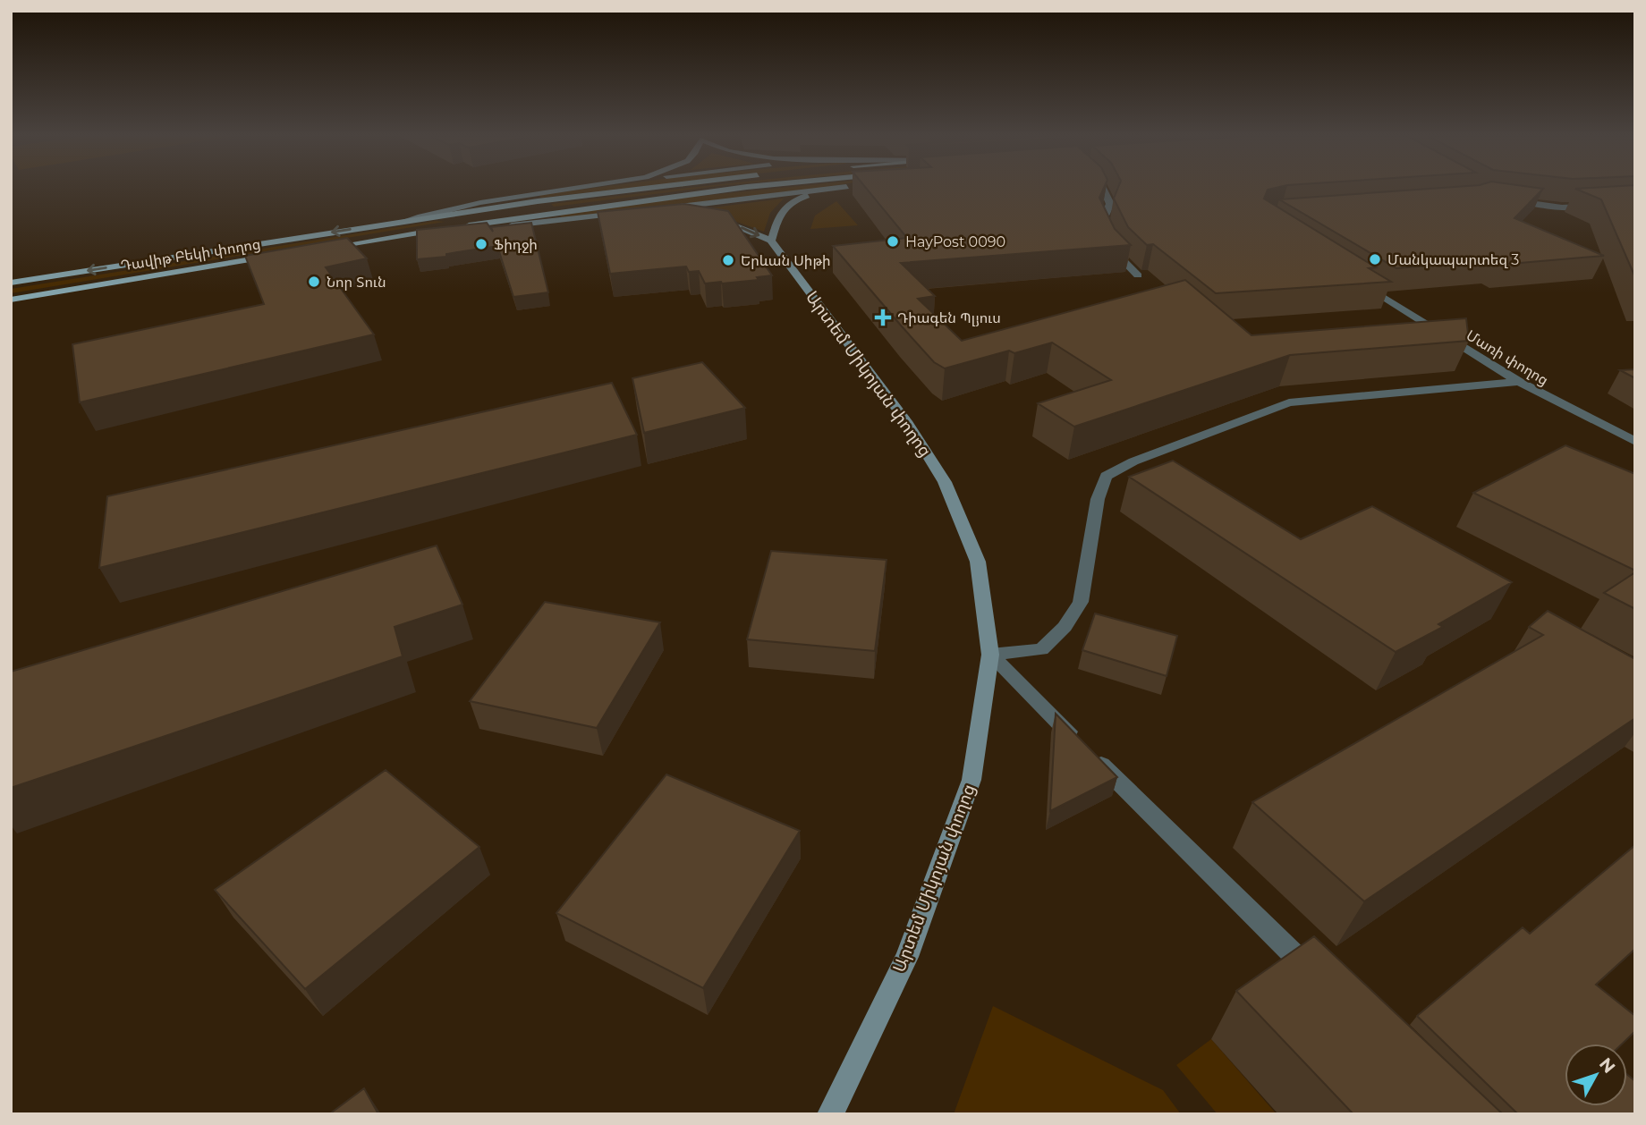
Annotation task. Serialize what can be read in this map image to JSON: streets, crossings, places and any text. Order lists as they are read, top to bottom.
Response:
{
  "streets": {
    "main road": ["Դավիթ Բեկի փողոց", "Արտեմ Միկոյան փողոց"],
    "street": ["Մառի փողոց"]
  },
  "places": {
    "other": [
      "HayPost 0090",
      "Ֆիդջի",
      "Մանկապարտեզ 3",
      "Երևան Սիթի",
      "Նոր Տուն"
    ],
    "health": ["Դիագեն Պլյուս"]
  },
  "north": "top right"
}
